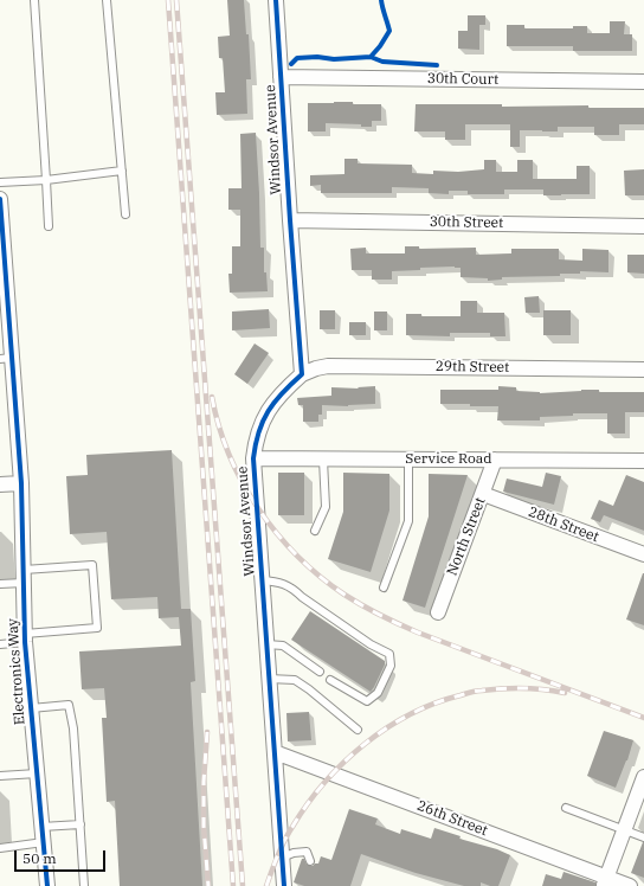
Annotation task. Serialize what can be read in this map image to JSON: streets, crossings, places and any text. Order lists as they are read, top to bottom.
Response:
{
  "streets": {
    "street": [
      "30th Court",
      "Windsor Avenue",
      "30th Street",
      "29th Street",
      "Service Road",
      "28th Street",
      "North Street",
      "Electronics Way",
      "26th Street"
    ]
  },
  "crossings": [
    ["30th Court", "Windsor Avenue"],
    ["Windsor Avenue", "30th Street"],
    ["Windsor Avenue", "29th Street"],
    ["Windsor Avenue", "Service Road"],
    ["Windsor Avenue", "26th Street"],
    ["Service Road", "North Street"],
    ["28th Street", "North Street"]
  ],
  "scale_bar": "50 m"
}
